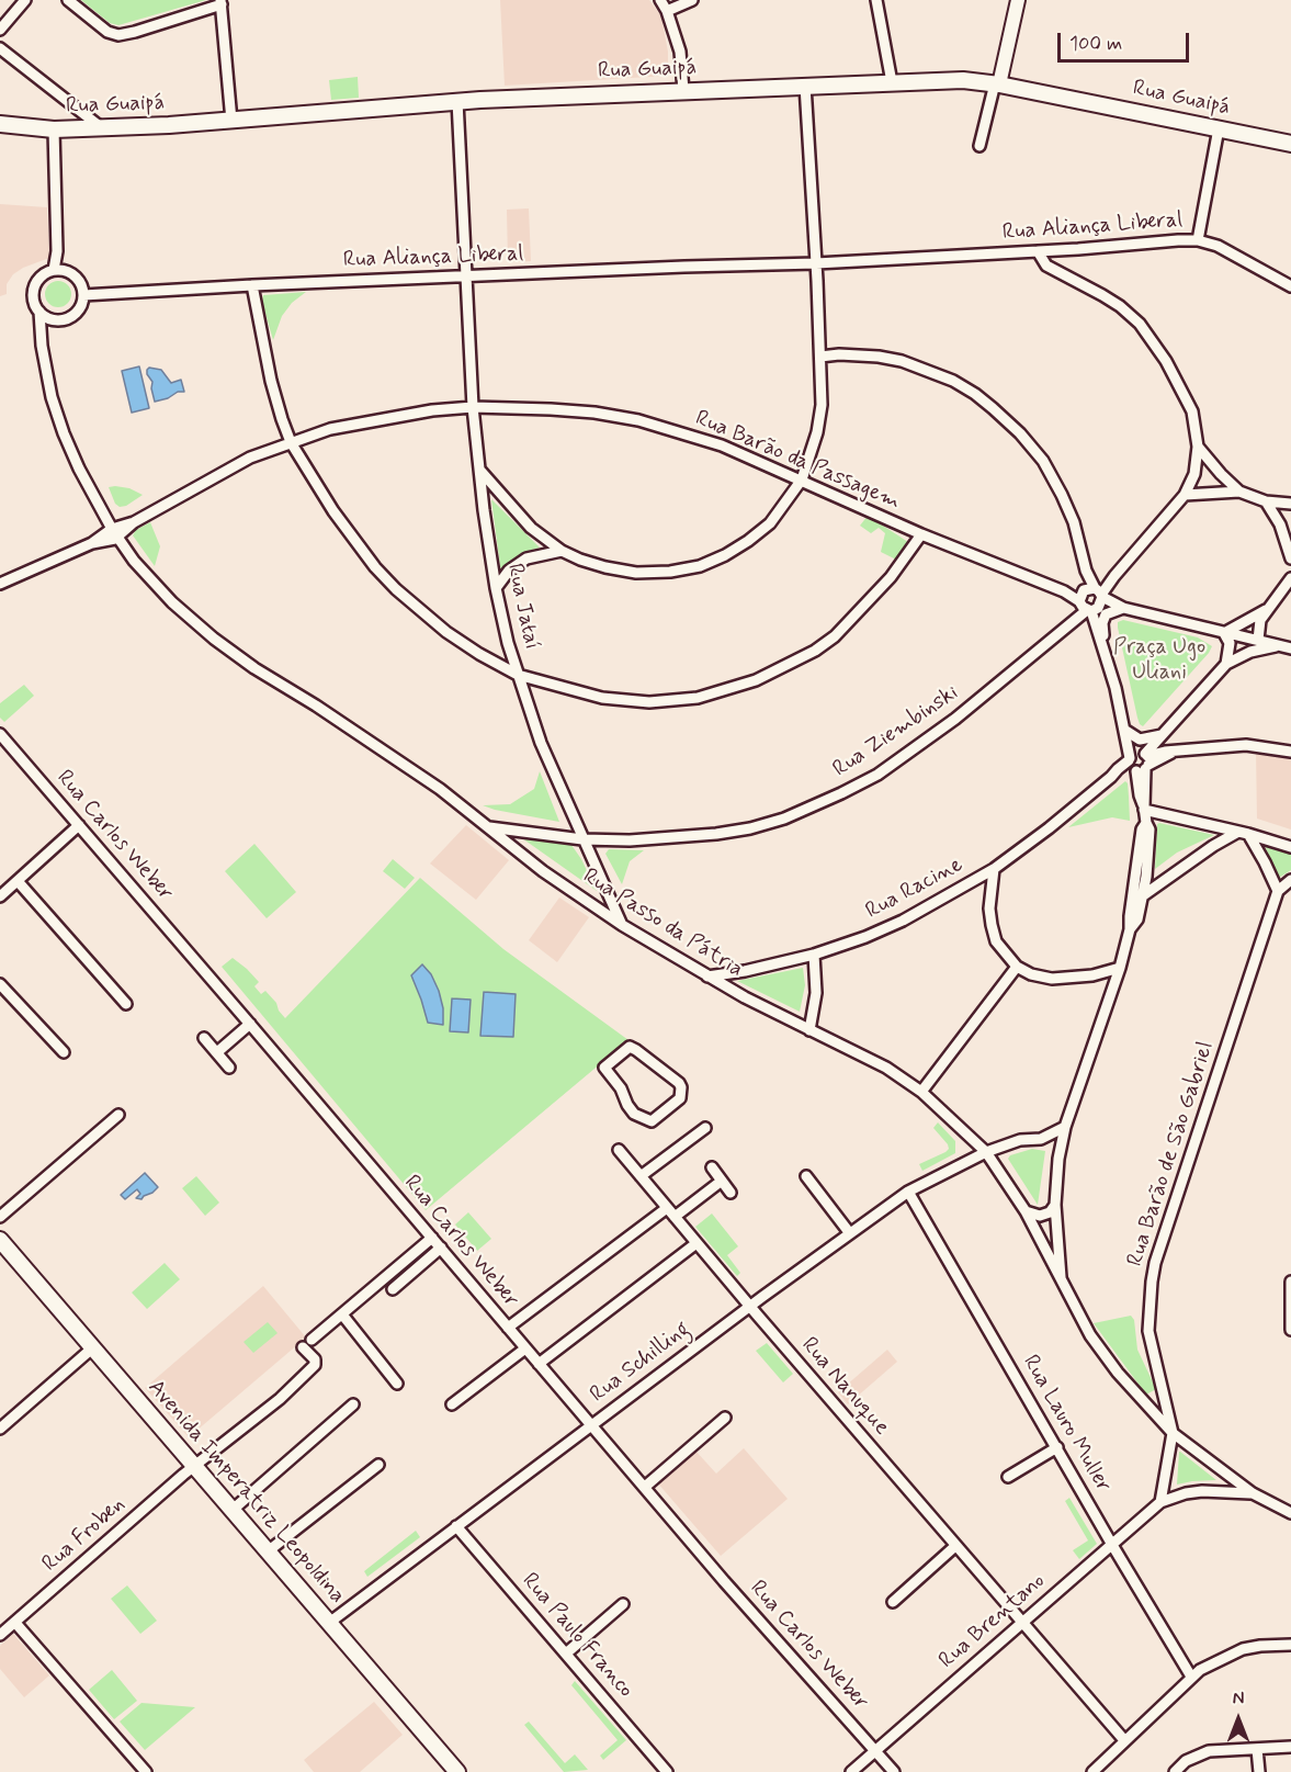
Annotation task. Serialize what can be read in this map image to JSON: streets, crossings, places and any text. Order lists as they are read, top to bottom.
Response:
{
  "streets": {
    "main road": ["Rua Guaipá", "Avenida Imperatriz Leopoldina"],
    "street": [
      "Rua Aliança Liberal",
      "Rua Barão da Passagem",
      "Rua Jataí",
      "Rua Ziembinski",
      "Rua Carlos Weber",
      "Rua Racine",
      "Rua Passo da Pátria",
      "Rua Barão de São Gabriel",
      "Rua Schilling",
      "Rua Nanuque",
      "Rua Lauro Muller",
      "Rua Froben",
      "Rua Brentano",
      "Rua Paulo Franco"
    ]
  },
  "crossings": [
    ["Rua Guaipá", "Rua Jataí"],
    ["Rua Aliança Liberal", "Rua Jataí"],
    ["Rua Aliança Liberal", "Rua Passo da Pátria"],
    ["Rua Barão da Passagem", "Rua Jataí"],
    ["Rua Barão da Passagem", "Rua Ziembinski"],
    ["Rua Barão da Passagem", "Rua Racine"],
    ["Rua Barão da Passagem", "Rua Passo da Pátria"],
    ["Rua Jataí", "Rua Ziembinski"],
    ["Rua Jataí", "Rua Passo da Pátria"],
    ["Rua Ziembinski", "Rua Passo da Pátria"],
    ["Rua Carlos Weber", "Rua Schilling"],
    ["Rua Carlos Weber", "Rua Brentano"],
    ["Rua Racine", "Rua Passo da Pátria"],
    ["Rua Passo da Pátria", "Rua Barão de São Gabriel"],
    ["Rua Passo da Pátria", "Rua Schilling"],
    ["Rua Passo da Pátria", "Rua Brentano"],
    ["Rua Schilling", "Rua Nanuque"],
    ["Rua Schilling", "Rua Lauro Muller"],
    ["Rua Schilling", "Avenida Imperatriz Leopoldina"],
    ["Rua Schilling", "Rua Paulo Franco"],
    ["Rua Nanuque", "Rua Brentano"],
    ["Rua Lauro Muller", "Rua Brentano"],
    ["Avenida Imperatriz Leopoldina", "Rua Froben"]
  ],
  "parks": ["Praça Ugo Uliani"],
  "scale_bar": "100 m",
  "north": "top"
}
